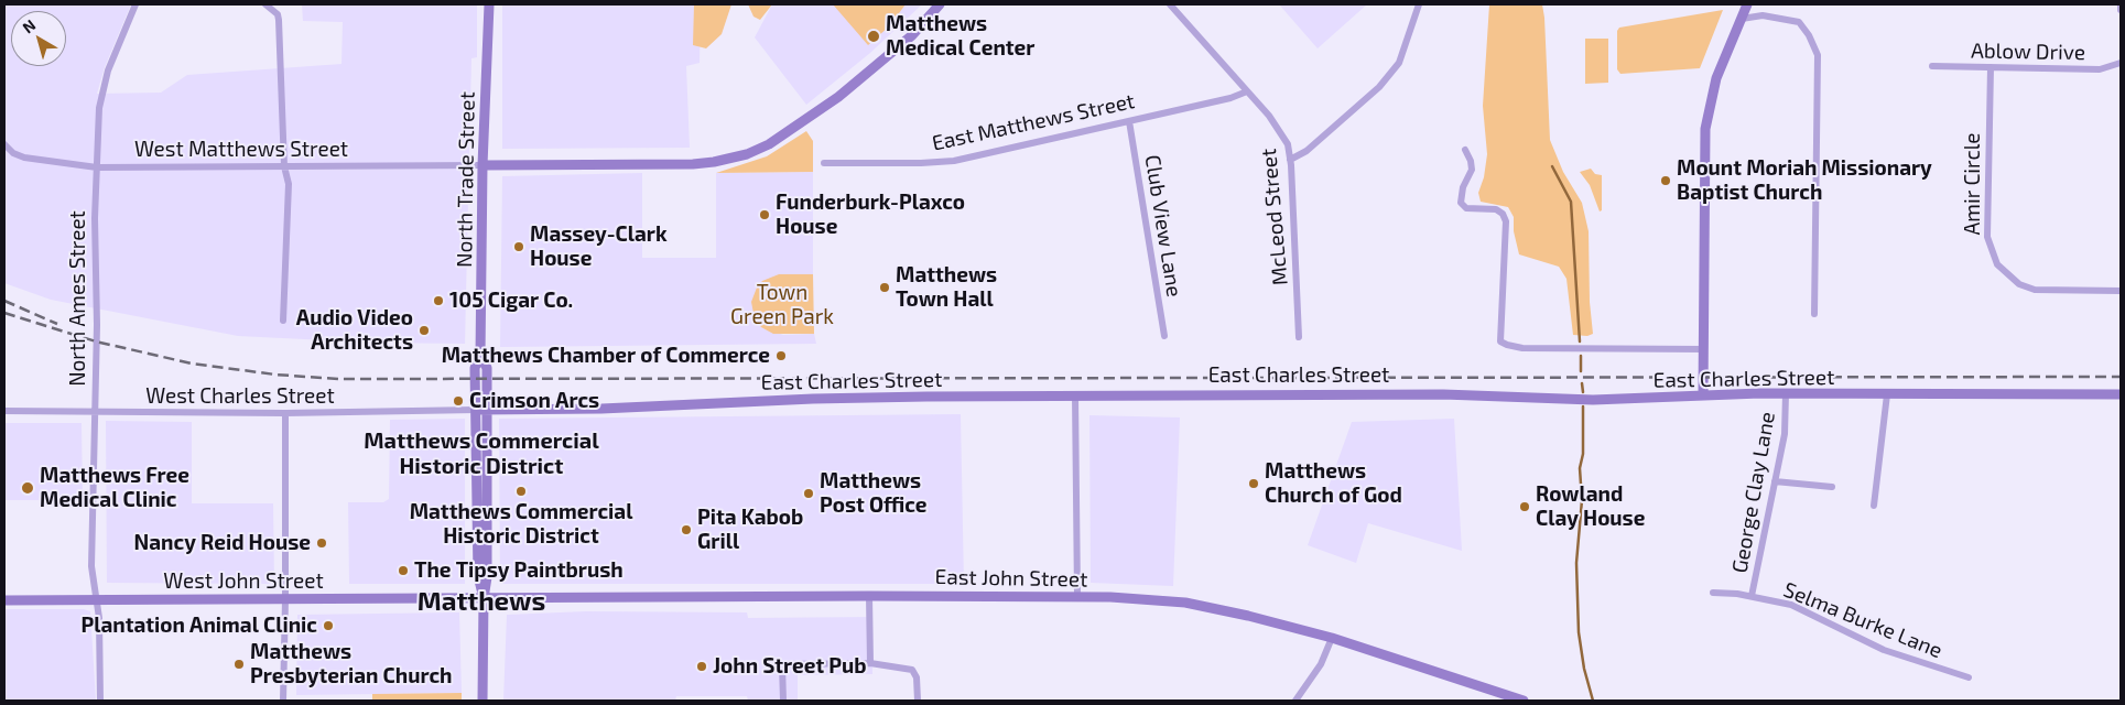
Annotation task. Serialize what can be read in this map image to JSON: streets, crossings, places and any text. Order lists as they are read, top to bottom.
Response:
{
  "streets": {
    "main road": [
      "North Trade Street",
      "East Charles Street",
      "East John Street",
      "West John Street"
    ],
    "street": [
      "Ablow Drive",
      "East Matthews Street",
      "West Matthews Street",
      "Amir Circle",
      "McLeod Street",
      "Club View Lane",
      "North Ames Street",
      "West Charles Street",
      "George Clay Lane",
      "Selma Burke Lane"
    ]
  },
  "crossings": [
    ["Ablow Drive", "Amir Circle"],
    ["East Matthews Street", "McLeod Street"],
    ["East Matthews Street", "Club View Lane"],
    ["West Matthews Street", "North Trade Street"],
    ["West Matthews Street", "North Ames Street"],
    ["North Trade Street", "East Charles Street"],
    ["North Trade Street", "West Charles Street"],
    ["North Trade Street", "East John Street"],
    ["North Trade Street", "West John Street"],
    ["North Ames Street", "West Charles Street"],
    ["North Ames Street", "West John Street"],
    ["East Charles Street", "West Charles Street"],
    ["East Charles Street", "George Clay Lane"],
    ["George Clay Lane", "Selma Burke Lane"],
    ["East John Street", "West John Street"]
  ],
  "districts": ["Matthews Commercial Historic District", "Matthews"],
  "parks": ["Town Green Park"],
  "places": [
    "Matthews Medical Center",
    "Mount Moriah Missionary Baptist Church",
    "Funderburk-Plaxco House",
    "Massey-Clark House",
    "Matthews Town Hall",
    "105 Cigar Co.",
    "Audio Video Architects",
    "Matthews Chamber of Commerce",
    "Crimson Arcs",
    "Matthews Church of God",
    "Matthews Free Medical Clinic",
    "Matthews Commercial Historic District",
    "Matthews Post Office",
    "Rowland Clay House",
    "Pita Kabob Grill",
    "Nancy Reid House",
    "The Tipsy Paintbrush",
    "Plantation Animal Clinic",
    "Matthews Presbyterian Church",
    "John Street Pub"
  ],
  "north": "top left"
}
